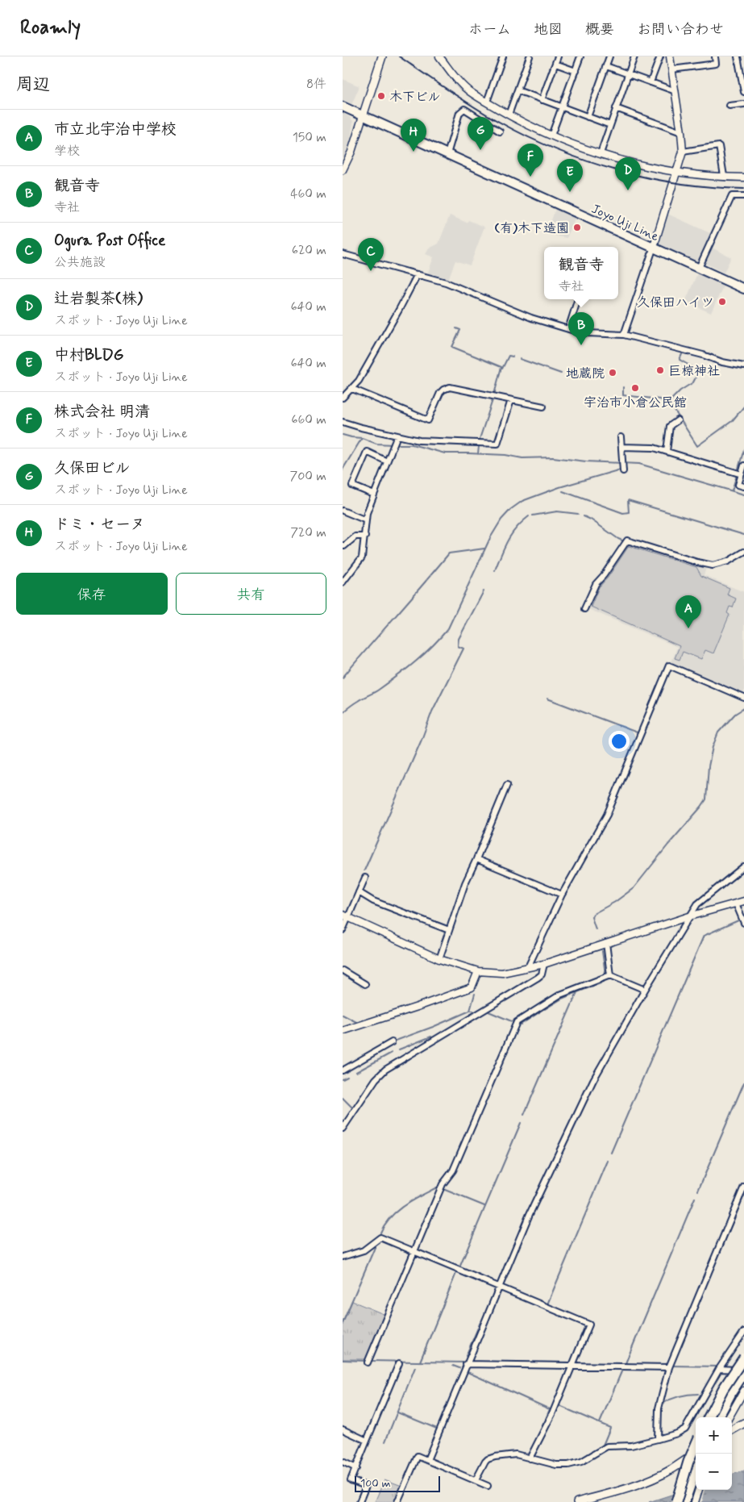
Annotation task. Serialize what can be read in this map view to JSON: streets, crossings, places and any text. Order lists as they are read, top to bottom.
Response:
{
  "streets": {
    "main road": ["Joyo Uji Line"]
  },
  "places": [
    "木下ビル",
    "(有)木下造園",
    "久保田ハイツ",
    "巨椋神社",
    "地蔵院",
    "宇治市小倉公民館"
  ],
  "scale_bar": "100 m",
  "page": {
    "header": "Roamly",
    "nav": [
      "ホーム",
      "地図",
      "概要",
      "お問い合わせ"
    ],
    "heading": ["周辺", "8件"],
    "list": [
      {
        "mark": "A",
        "name": "市立北宇治中学校",
        "note": "学校",
        "value": "150 m"
      },
      {
        "mark": "B",
        "name": "観音寺",
        "note": "寺社",
        "value": "460 m"
      },
      {
        "mark": "C",
        "name": "Ogura Post Office",
        "note": "公共施設",
        "value": "620 m"
      },
      {
        "mark": "D",
        "name": "辻岩製茶(株)",
        "note": "スポット · Joyo Uji Line",
        "value": "640 m"
      },
      {
        "mark": "E",
        "name": "中村BLDG",
        "note": "スポット · Joyo Uji Line",
        "value": "640 m"
      },
      {
        "mark": "F",
        "name": "株式会社 明清",
        "note": "スポット · Joyo Uji Line",
        "value": "660 m"
      },
      {
        "mark": "G",
        "name": "久保田ビル",
        "note": "スポット · Joyo Uji Line",
        "value": "700 m"
      },
      {
        "mark": "H",
        "name": "ドミ・セーヌ",
        "note": "スポット · Joyo Uji Line",
        "value": "720 m"
      }
    ],
    "pins": [
      "G",
      "H",
      "F",
      "D",
      "E",
      "C",
      "B",
      "A"
    ],
    "popup": ["観音寺", "寺社"],
    "buttons": ["保存", "共有"],
    "map_buttons": ["+", "−"],
    "scale": "100 m"
  }
}
